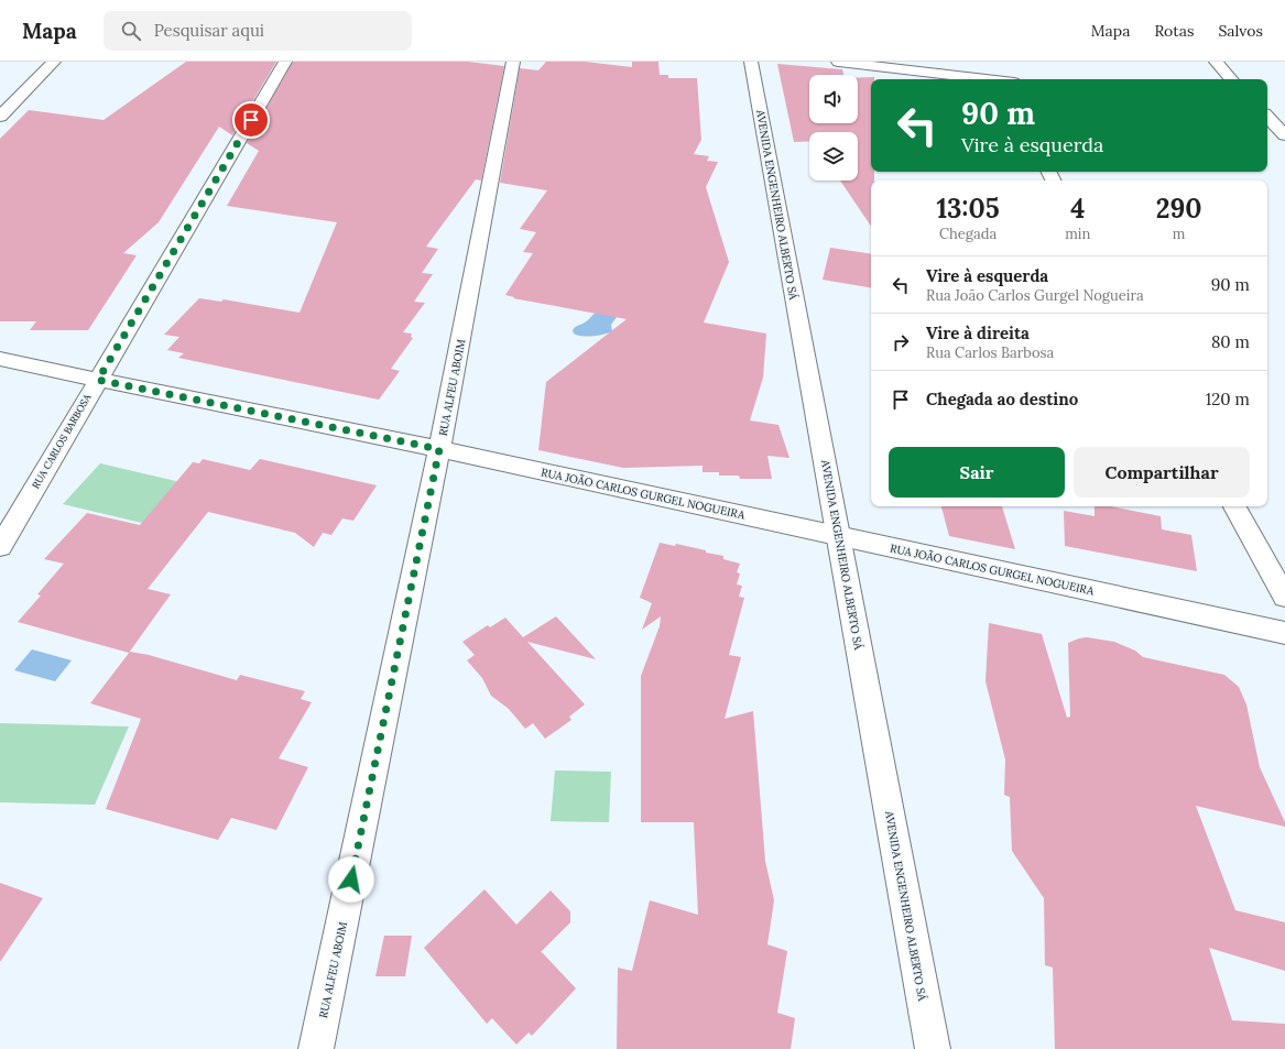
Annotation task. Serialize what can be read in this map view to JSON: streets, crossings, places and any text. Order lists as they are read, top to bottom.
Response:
{
  "streets": {
    "street": [
      "AVENIDA ENGENHEIRO ALBERTO SÁ",
      "RUA ALFEU ABOIM",
      "RUA CARLOS BARBOSA",
      "RUA JOÃO CARLOS GURGEL NOGUEIRA"
    ]
  },
  "crossings": [
    ["AVENIDA ENGENHEIRO ALBERTO SÁ", "RUA JOÃO CARLOS GURGEL NOGUEIRA"],
    ["RUA ALFEU ABOIM", "RUA JOÃO CARLOS GURGEL NOGUEIRA"],
    ["RUA CARLOS BARBOSA", "RUA JOÃO CARLOS GURGEL NOGUEIRA"]
  ],
  "page": {
    "header": "Mapa",
    "search": "Pesquisar aqui",
    "nav": ["Mapa", "Rotas", "Salvos"],
    "turn": ["90 m", "Vire à esquerda"],
    "eta": [
      "13:05",
      "Chegada",
      "4",
      "min",
      "290",
      "m"
    ],
    "list": [
      {
        "name": "Vire à esquerda",
        "note": "Rua João Carlos Gurgel Nogueira",
        "value": "90 m"
      },
      {
        "name": "Vire à direita",
        "note": "Rua Carlos Barbosa",
        "value": "80 m"
      },
      {
        "name": "Chegada ao destino",
        "value": "120 m"
      }
    ],
    "buttons": ["Sair", "Compartilhar"]
  }
}
